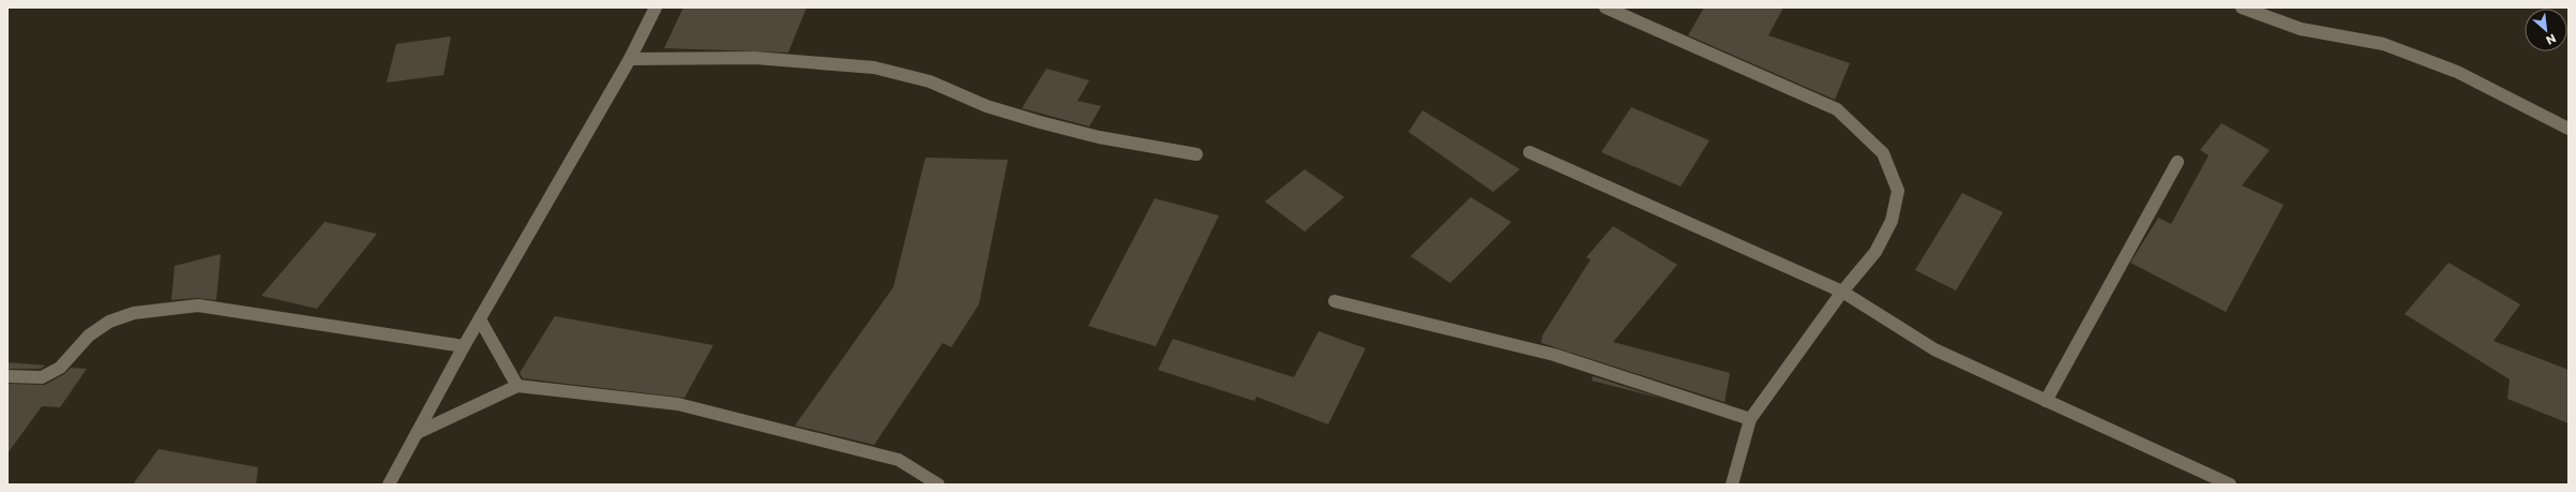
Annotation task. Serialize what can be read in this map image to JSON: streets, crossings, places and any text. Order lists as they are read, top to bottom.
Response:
{
  "north": "bottom right"
}
